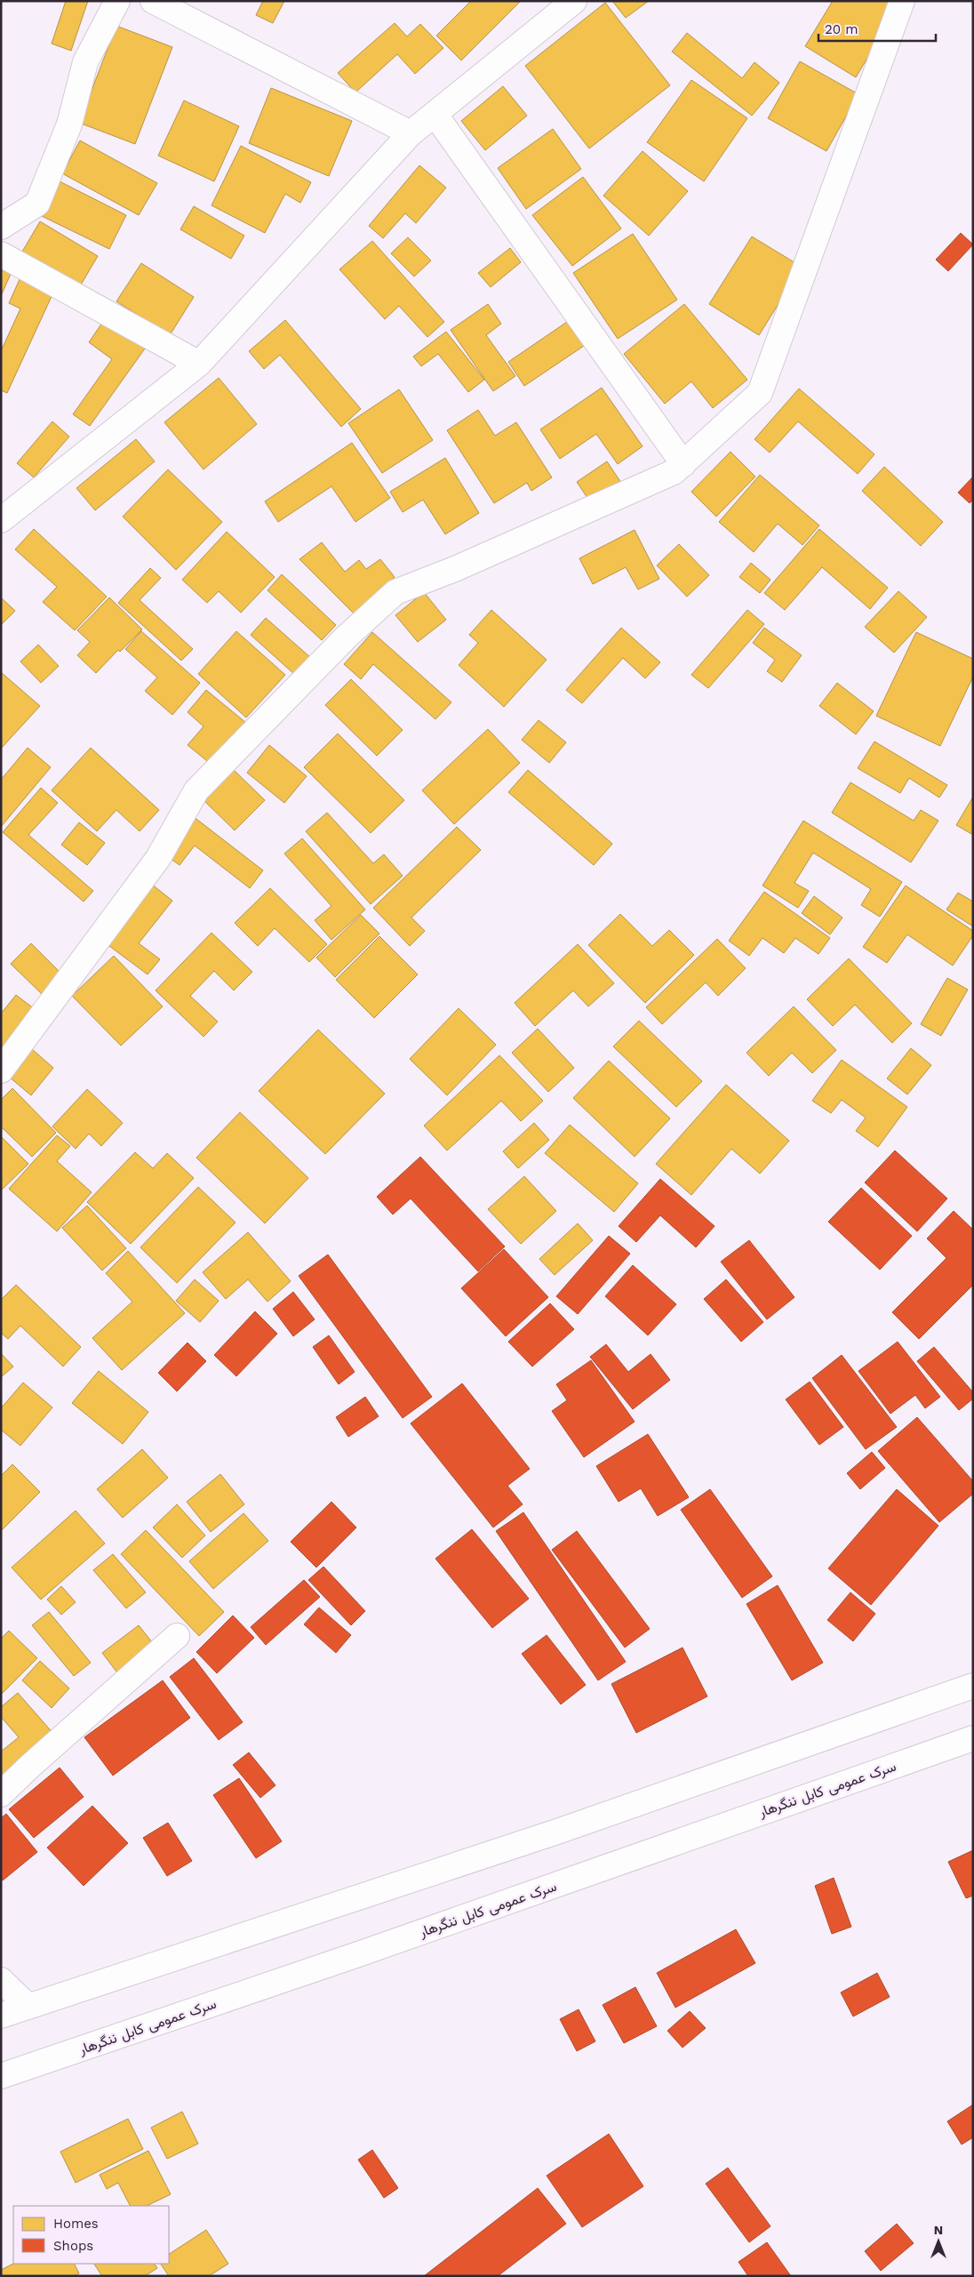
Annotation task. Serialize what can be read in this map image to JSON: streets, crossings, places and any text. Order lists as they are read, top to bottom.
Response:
{
  "streets": {
    "main road": ["سرک عمومی کابل ننگرهار"]
  },
  "legend": ["Homes", "Shops"],
  "scale_bar": "20 m",
  "north": "top"
}
